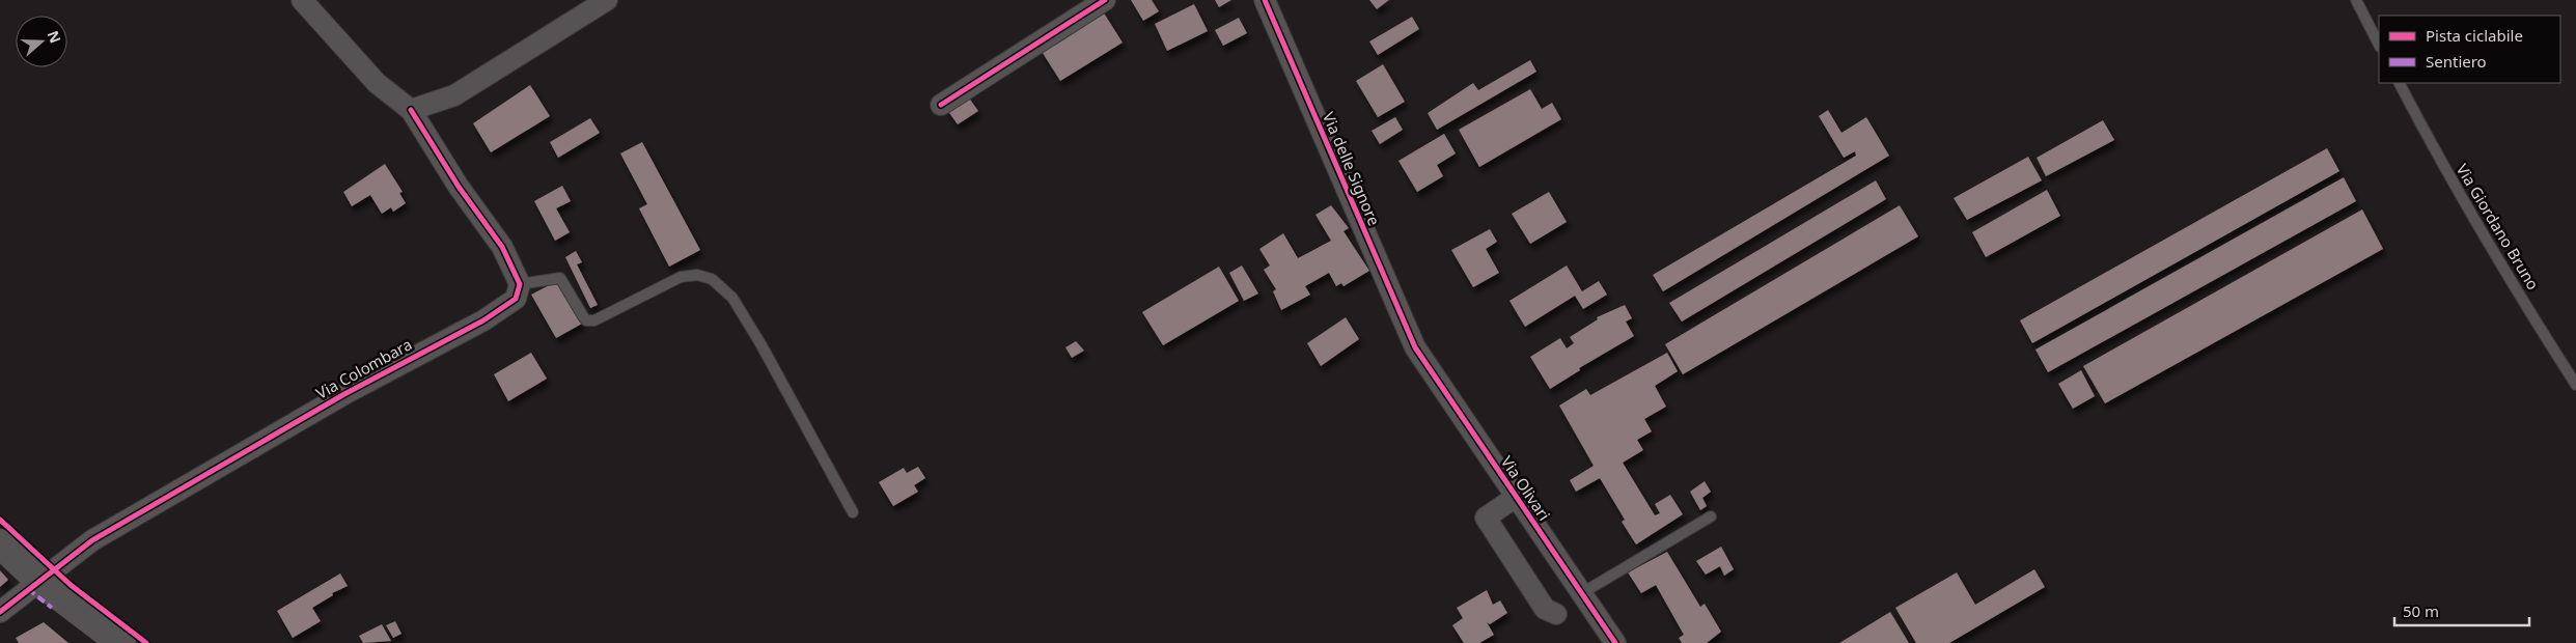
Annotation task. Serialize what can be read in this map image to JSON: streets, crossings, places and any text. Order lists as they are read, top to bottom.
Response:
{
  "streets": {
    "street": ["Via delle Signore", "Via Colombara", "Via Olivari"],
    "lane": ["Via Giordano Bruno"]
  },
  "crossings": [
    ["Via delle Signore", "Via Olivari"]
  ],
  "legend": ["Pista ciclabile", "Sentiero"],
  "scale_bar": "50 m",
  "north": "right"
}
